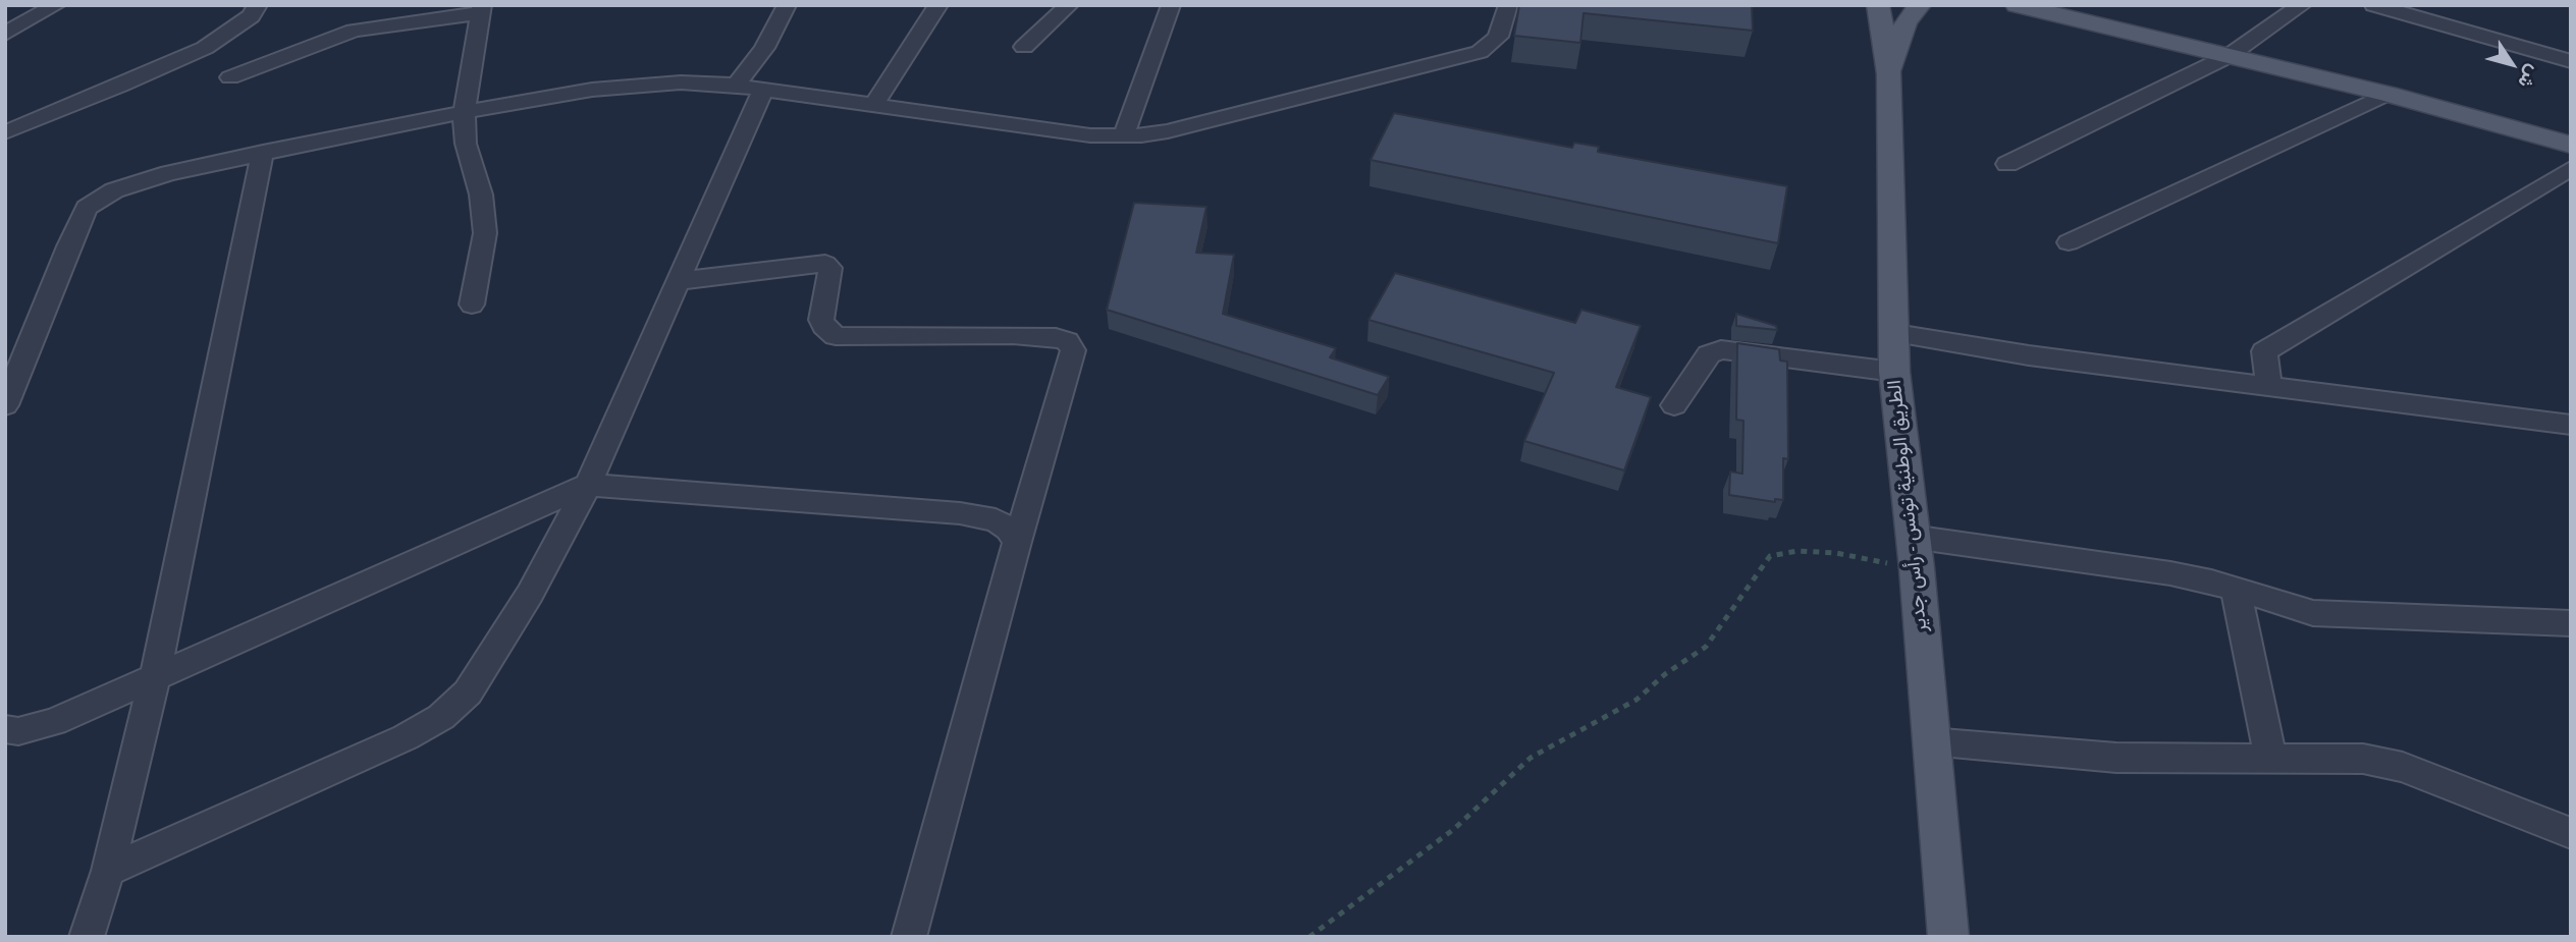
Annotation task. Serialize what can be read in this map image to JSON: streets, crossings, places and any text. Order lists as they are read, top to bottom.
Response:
{
  "streets": {
    "main road": ["الطريق الوطنية تونس - رأس جدير"]
  },
  "north": "bottom right"
}
